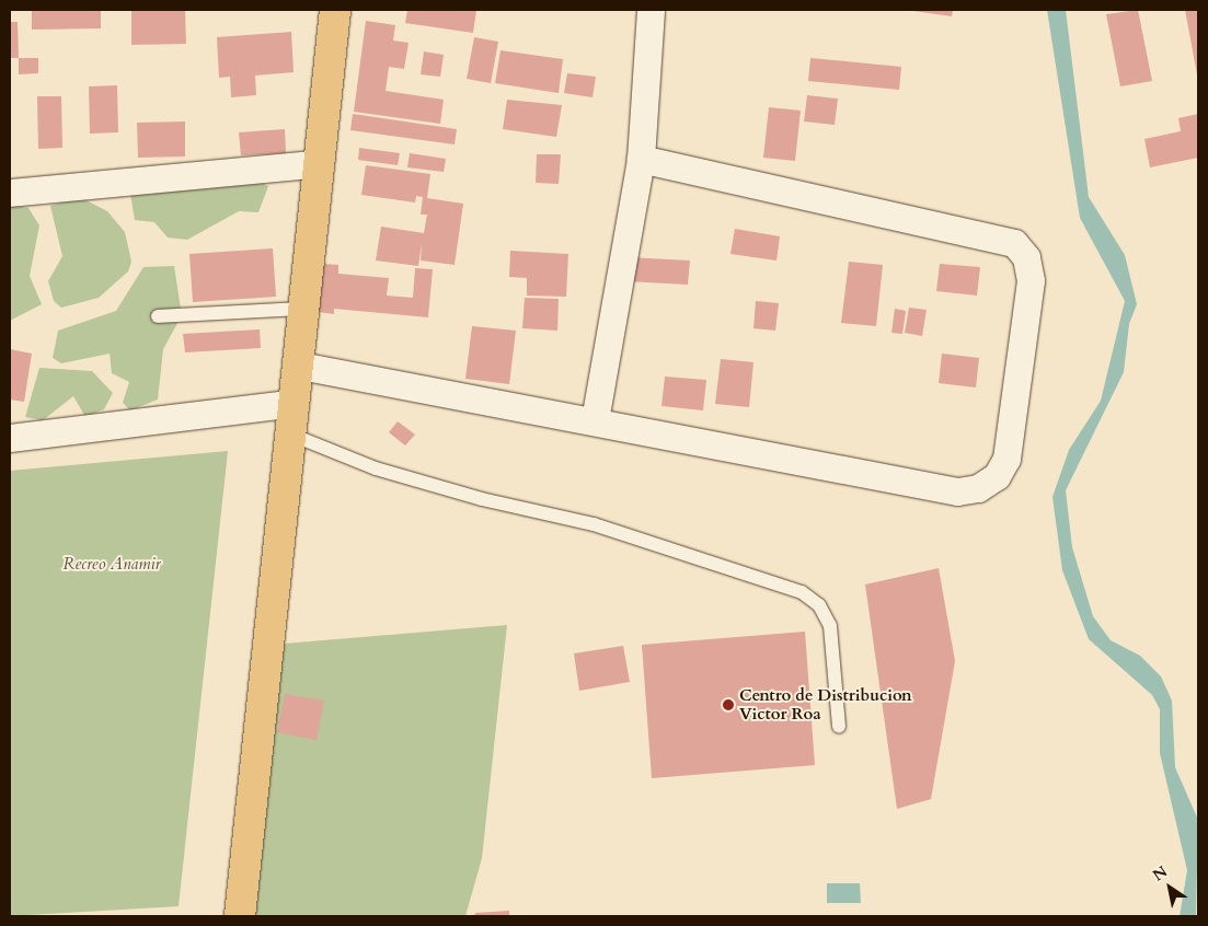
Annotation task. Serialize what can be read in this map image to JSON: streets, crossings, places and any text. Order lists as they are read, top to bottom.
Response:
{
  "parks": ["Recreo Anamir"],
  "places": ["Centro de Distribucion Victor Roa"],
  "north": "top left"
}
